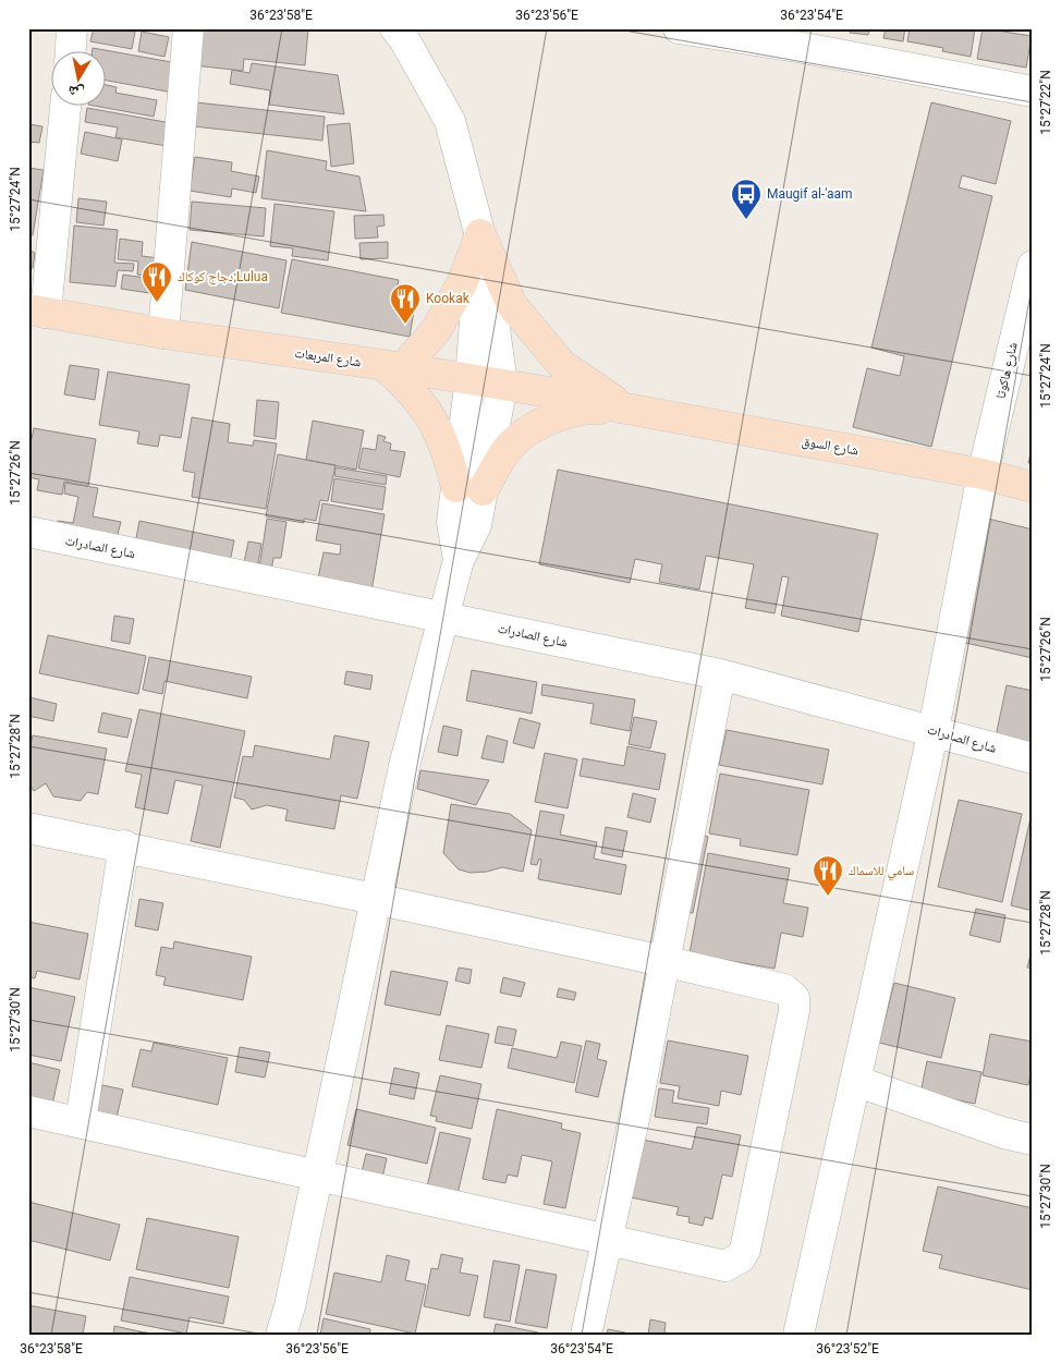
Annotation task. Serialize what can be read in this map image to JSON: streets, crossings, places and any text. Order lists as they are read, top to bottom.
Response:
{
  "streets": {
    "main road": ["شارع المربعات", "شارع السوق"],
    "street": ["شارع هاكوتا", "شارع الصادرات"]
  },
  "crossings": [
    ["شارع المربعات", "شارع السوق"],
    ["شارع هاكوتا", "شارع السوق"],
    ["شارع هاكوتا", "شارع الصادرات"]
  ],
  "places": {
    "bus stop": ["Maugif al-'aam"],
    "restaurant": ["دجاج كوكاك;Lulua", "Kookak", "سامي للاسماك"]
  },
  "north": "bottom",
  "coordinates": [
    "36°23'58\"E",
    "36°23'56\"E",
    "36°23'54\"E",
    "15°27'22\"N",
    "15°27'24\"N",
    "15°27'26\"N",
    "15°27'28\"N",
    "15°27'30\"N",
    "36°23'52\"E"
  ]
}
